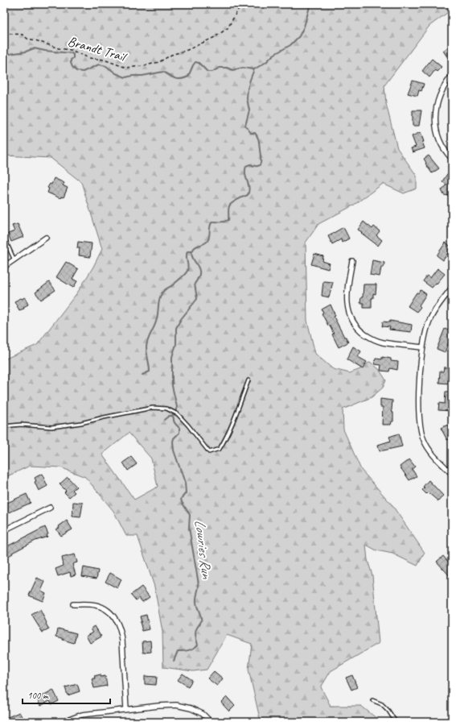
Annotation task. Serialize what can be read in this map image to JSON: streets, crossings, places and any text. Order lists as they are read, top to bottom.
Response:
{
  "streets": {
    "path": ["Brandt Trail"]
  },
  "water": ["Lowries Run"],
  "scale_bar": "100 m"
}
